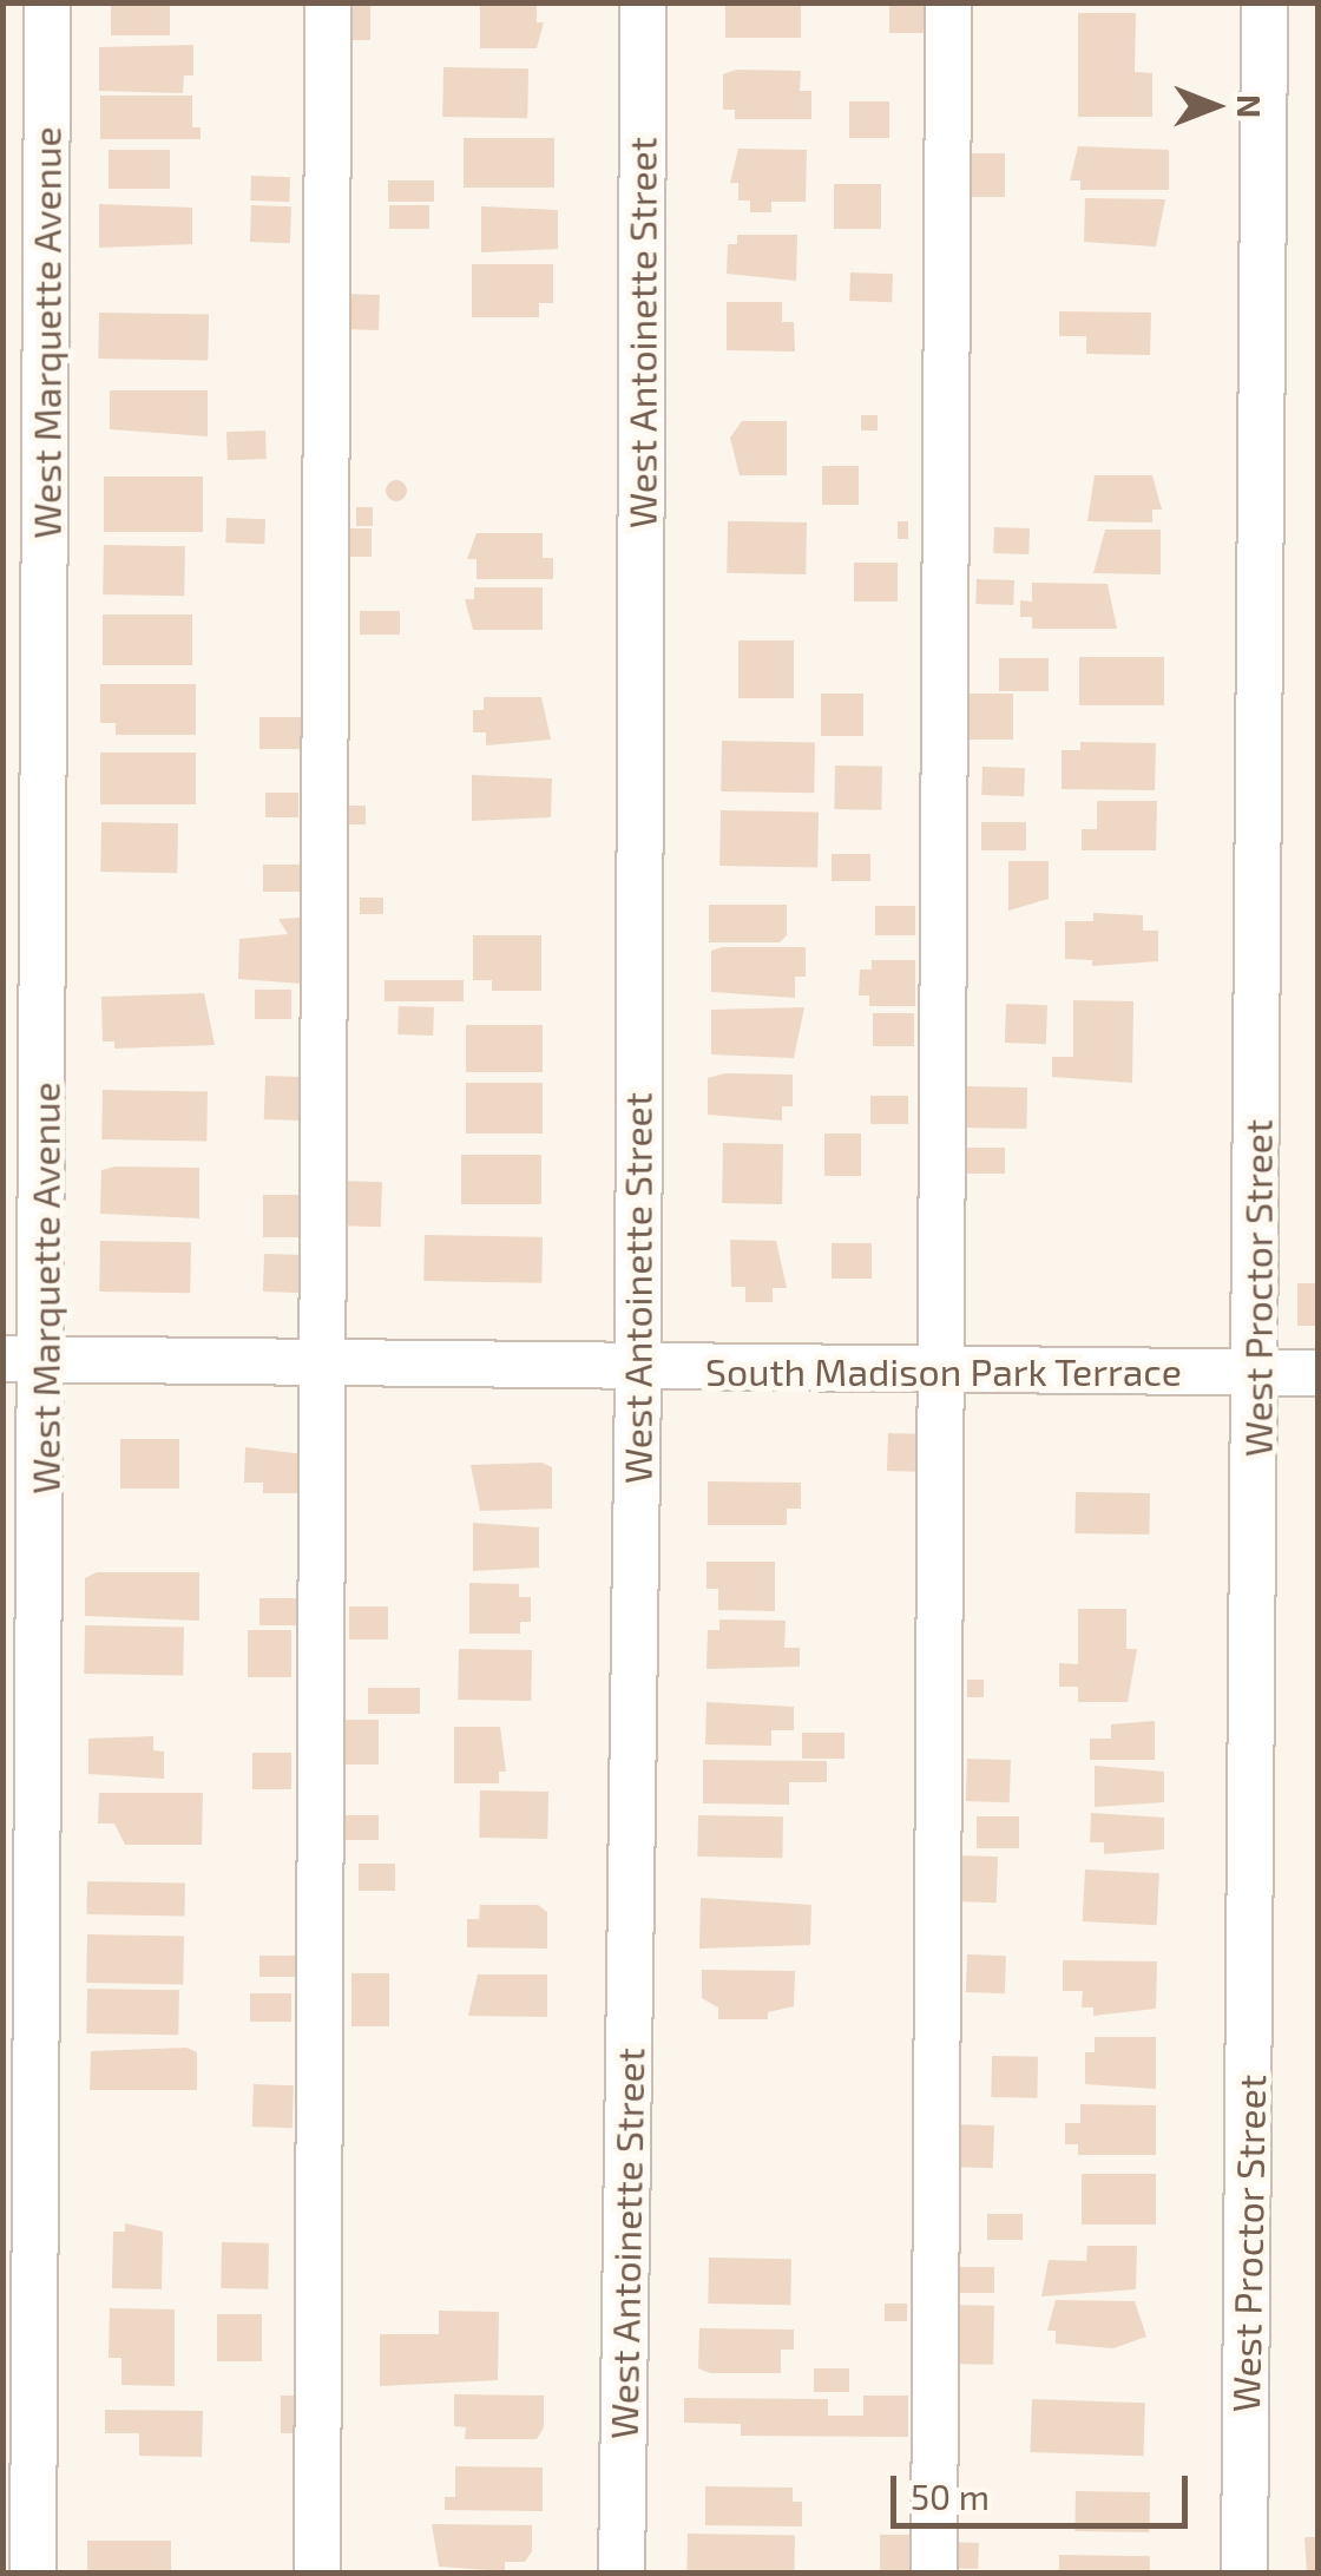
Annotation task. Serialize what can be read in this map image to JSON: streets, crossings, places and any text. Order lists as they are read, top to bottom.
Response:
{
  "streets": {
    "street": [
      "West Marquette Avenue",
      "West Antoinette Street",
      "West Proctor Street",
      "South Madison Park Terrace"
    ]
  },
  "crossings": [
    ["West Marquette Avenue", "South Madison Park Terrace"],
    ["West Antoinette Street", "South Madison Park Terrace"],
    ["West Proctor Street", "South Madison Park Terrace"]
  ],
  "scale_bar": "50 m",
  "north": "right"
}
